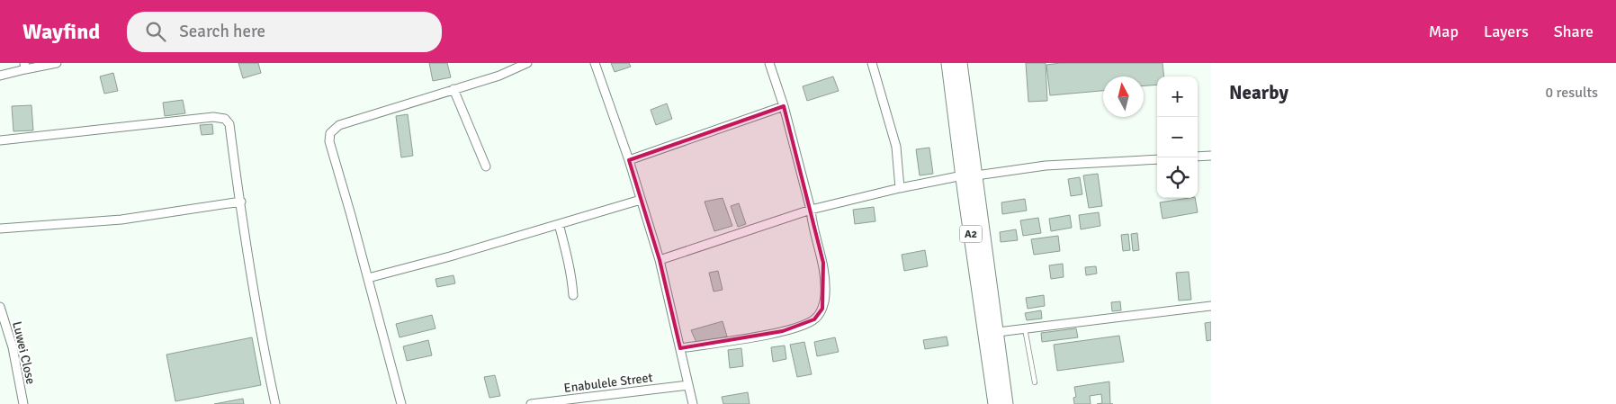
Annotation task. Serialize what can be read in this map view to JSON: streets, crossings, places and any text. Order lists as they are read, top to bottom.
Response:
{
  "streets": {
    "highway": ["A2"],
    "street": ["Luwei Close", "Enabulele Street"]
  },
  "north": "top",
  "page": {
    "header": "Wayfind",
    "search": "Search here",
    "nav": ["Map", "Layers", "Share"],
    "heading": ["Nearby", "0 results"],
    "map_buttons": ["+", "−"]
  }
}
